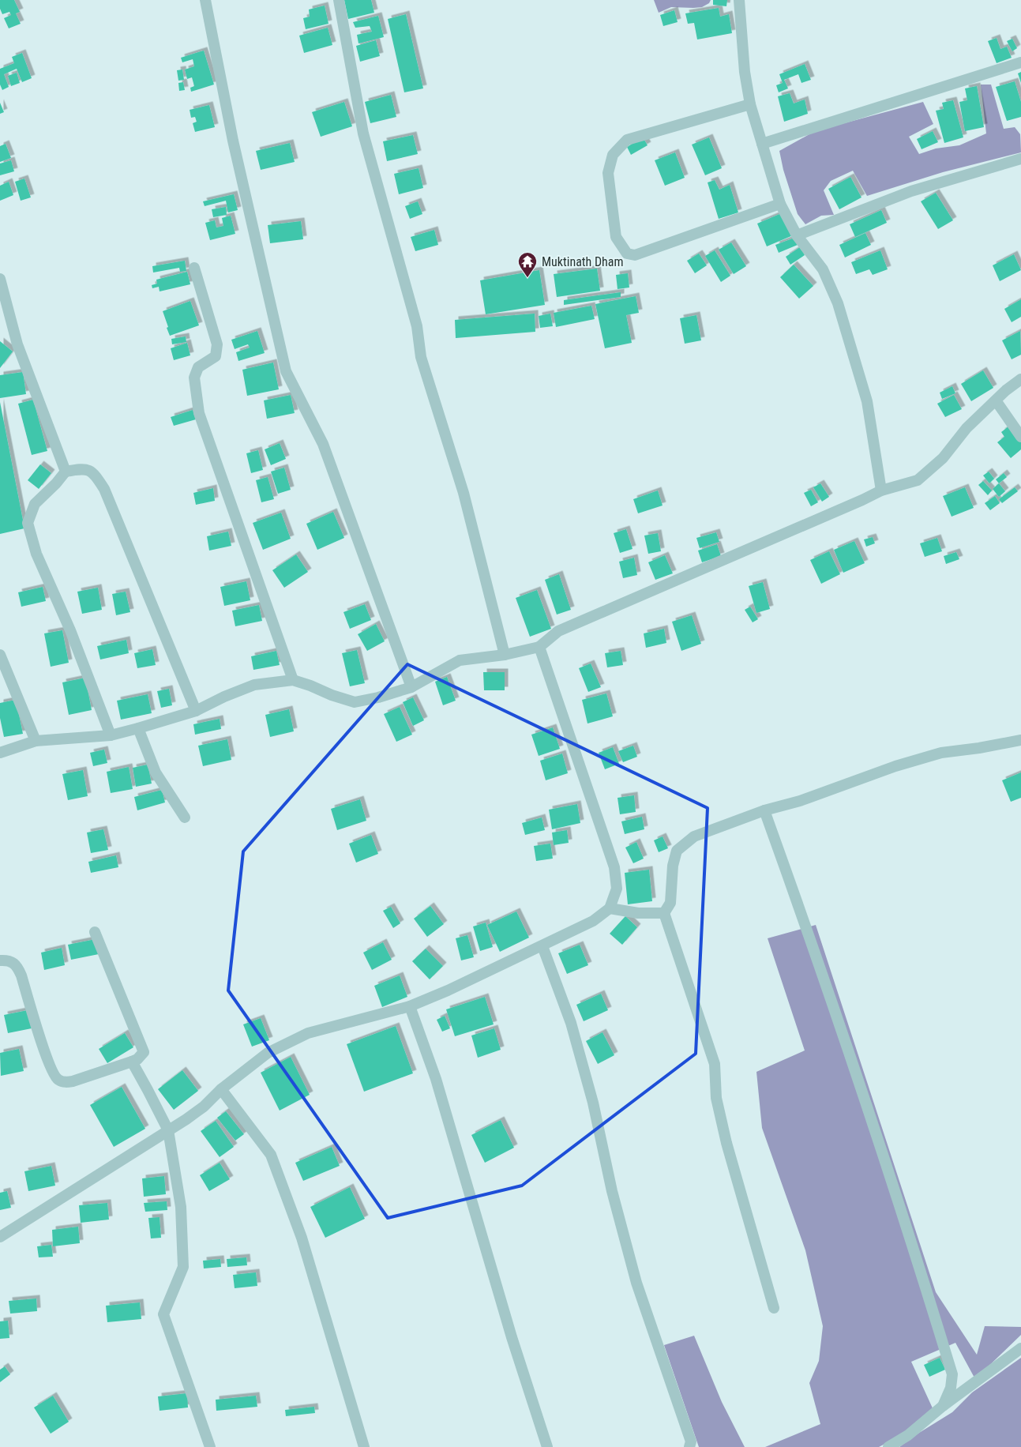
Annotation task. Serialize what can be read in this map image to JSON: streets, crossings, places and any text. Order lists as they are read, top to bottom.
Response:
{
  "places": {
    "temple": ["Muktinath Dham"]
  }
}
